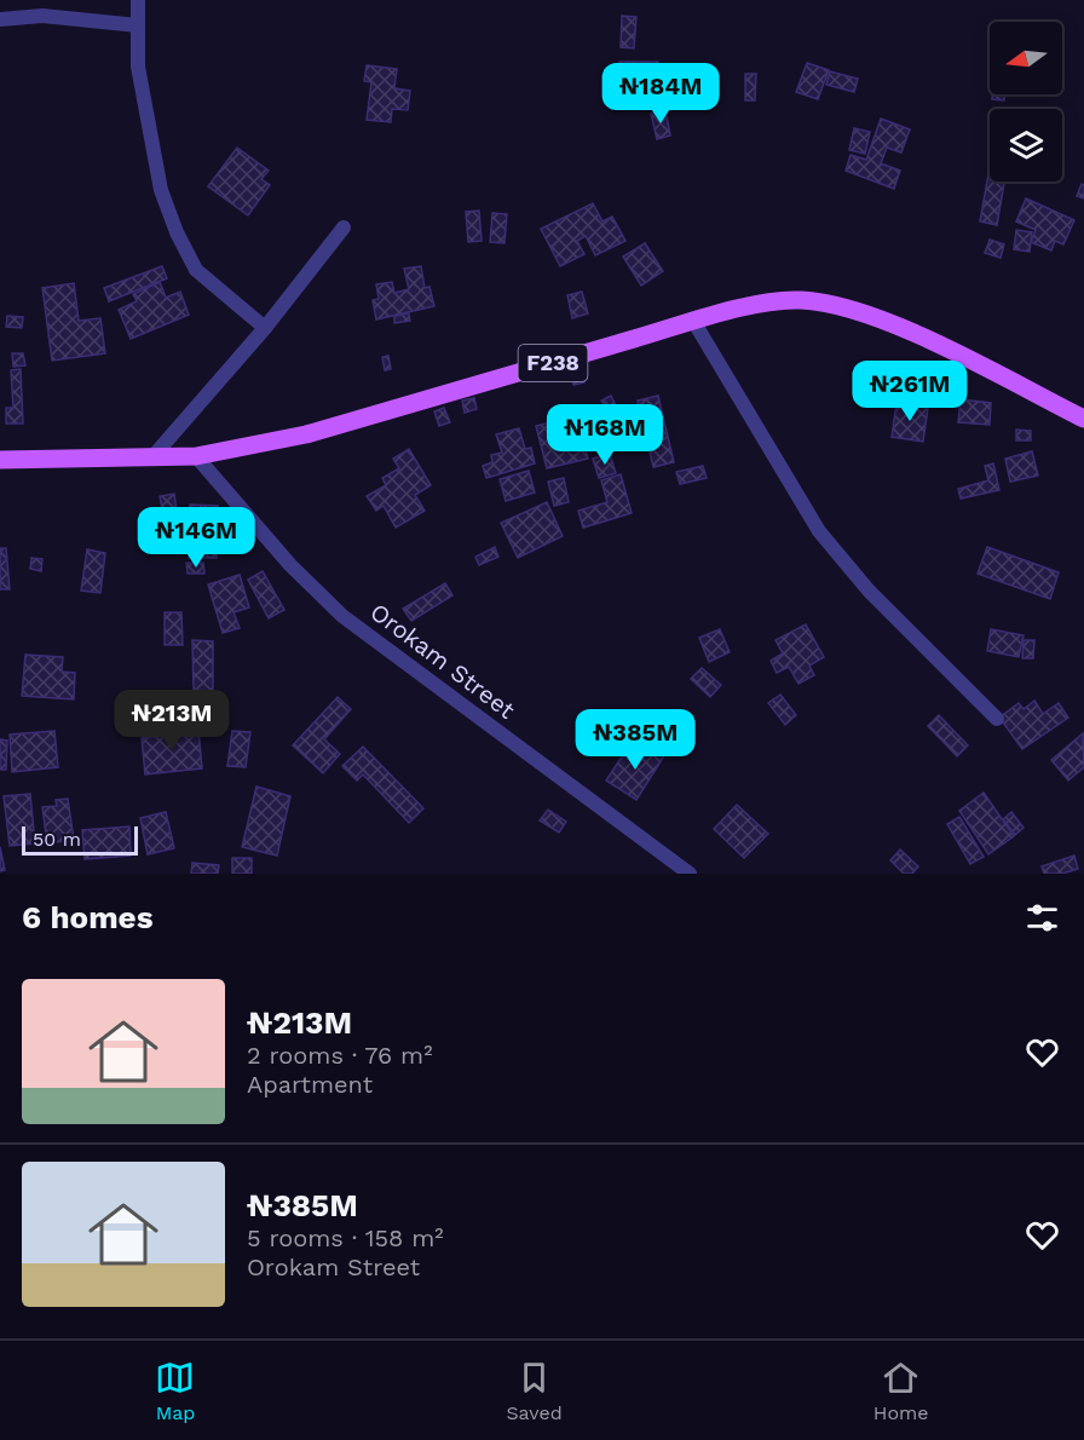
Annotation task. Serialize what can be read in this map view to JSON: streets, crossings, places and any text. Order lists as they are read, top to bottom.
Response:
{
  "streets": {
    "main road": ["F238"],
    "street": ["Orokam Street"]
  },
  "crossings": [
    ["F238", "Orokam Street"]
  ],
  "scale_bar": "50 m",
  "north": "left",
  "page": {
    "price": [
      "₦184M",
      "₦261M",
      "₦168M",
      "₦146M",
      "₦213M",
      "₦385M"
    ],
    "scale": "50 m",
    "heading": "6 homes",
    "list": [
      {
        "name": "₦213M",
        "note": "2 rooms · 76 m² · Apartment"
      },
      {
        "name": "₦385M",
        "note": "5 rooms · 158 m² · Orokam Street"
      }
    ],
    "tabs": ["Map", "Saved", "Home"]
  }
}
